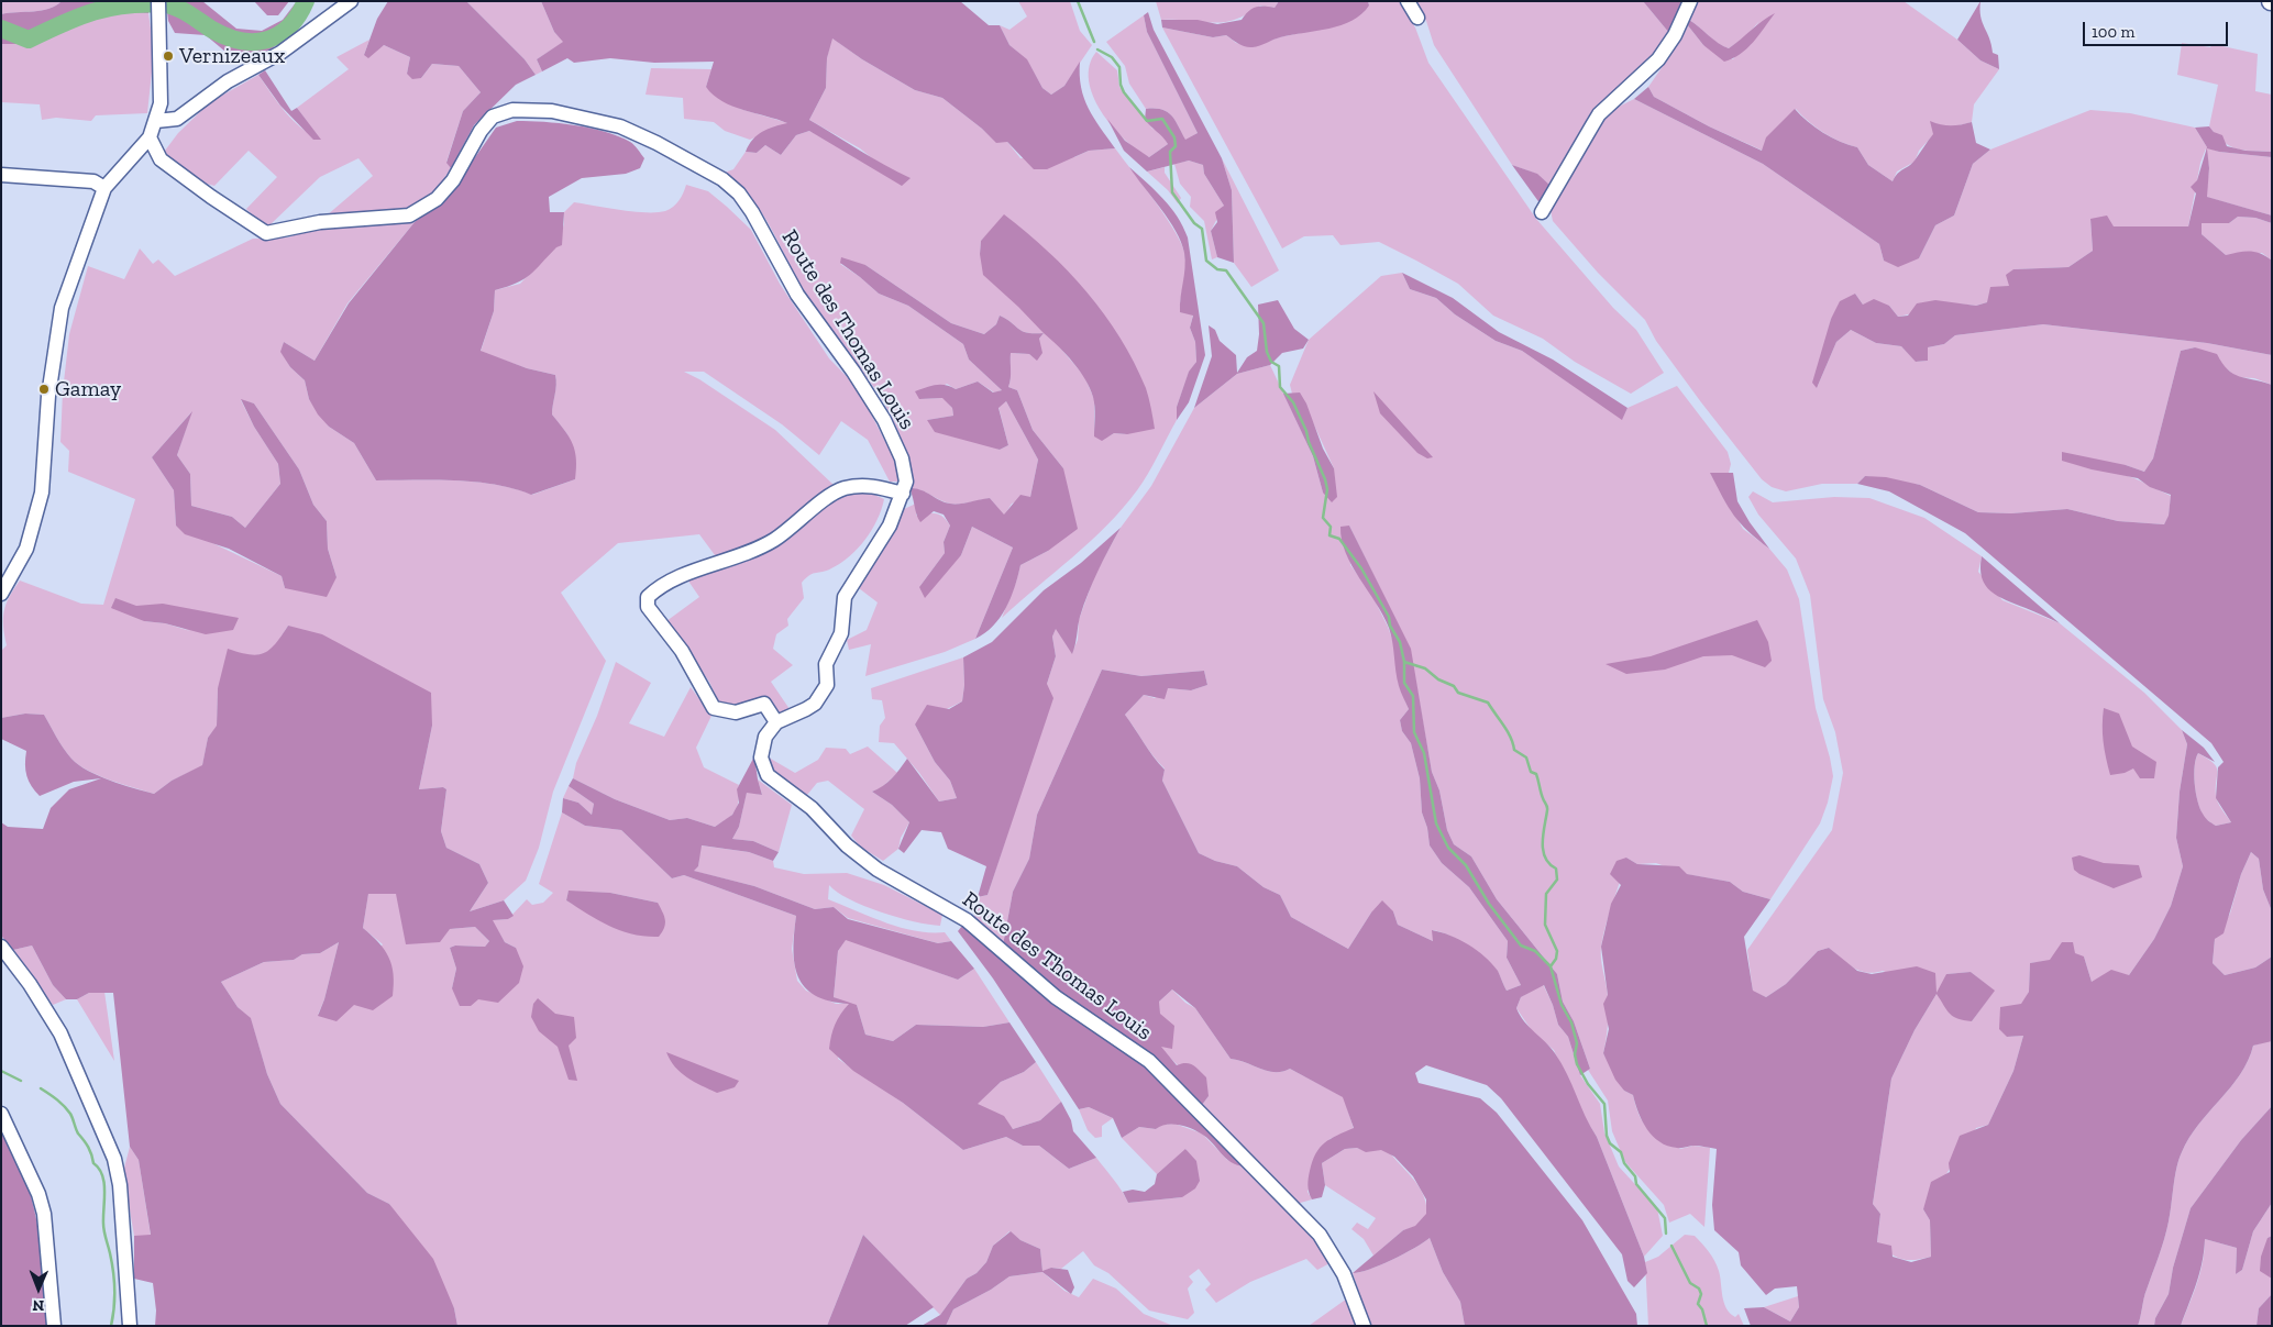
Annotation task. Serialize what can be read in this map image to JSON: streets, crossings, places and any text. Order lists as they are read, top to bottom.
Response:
{
  "streets": {
    "street": ["Route des Thomas Louis"]
  },
  "places": ["Vernizeaux", "Gamay"],
  "scale_bar": "100 m",
  "north": "bottom"
}
